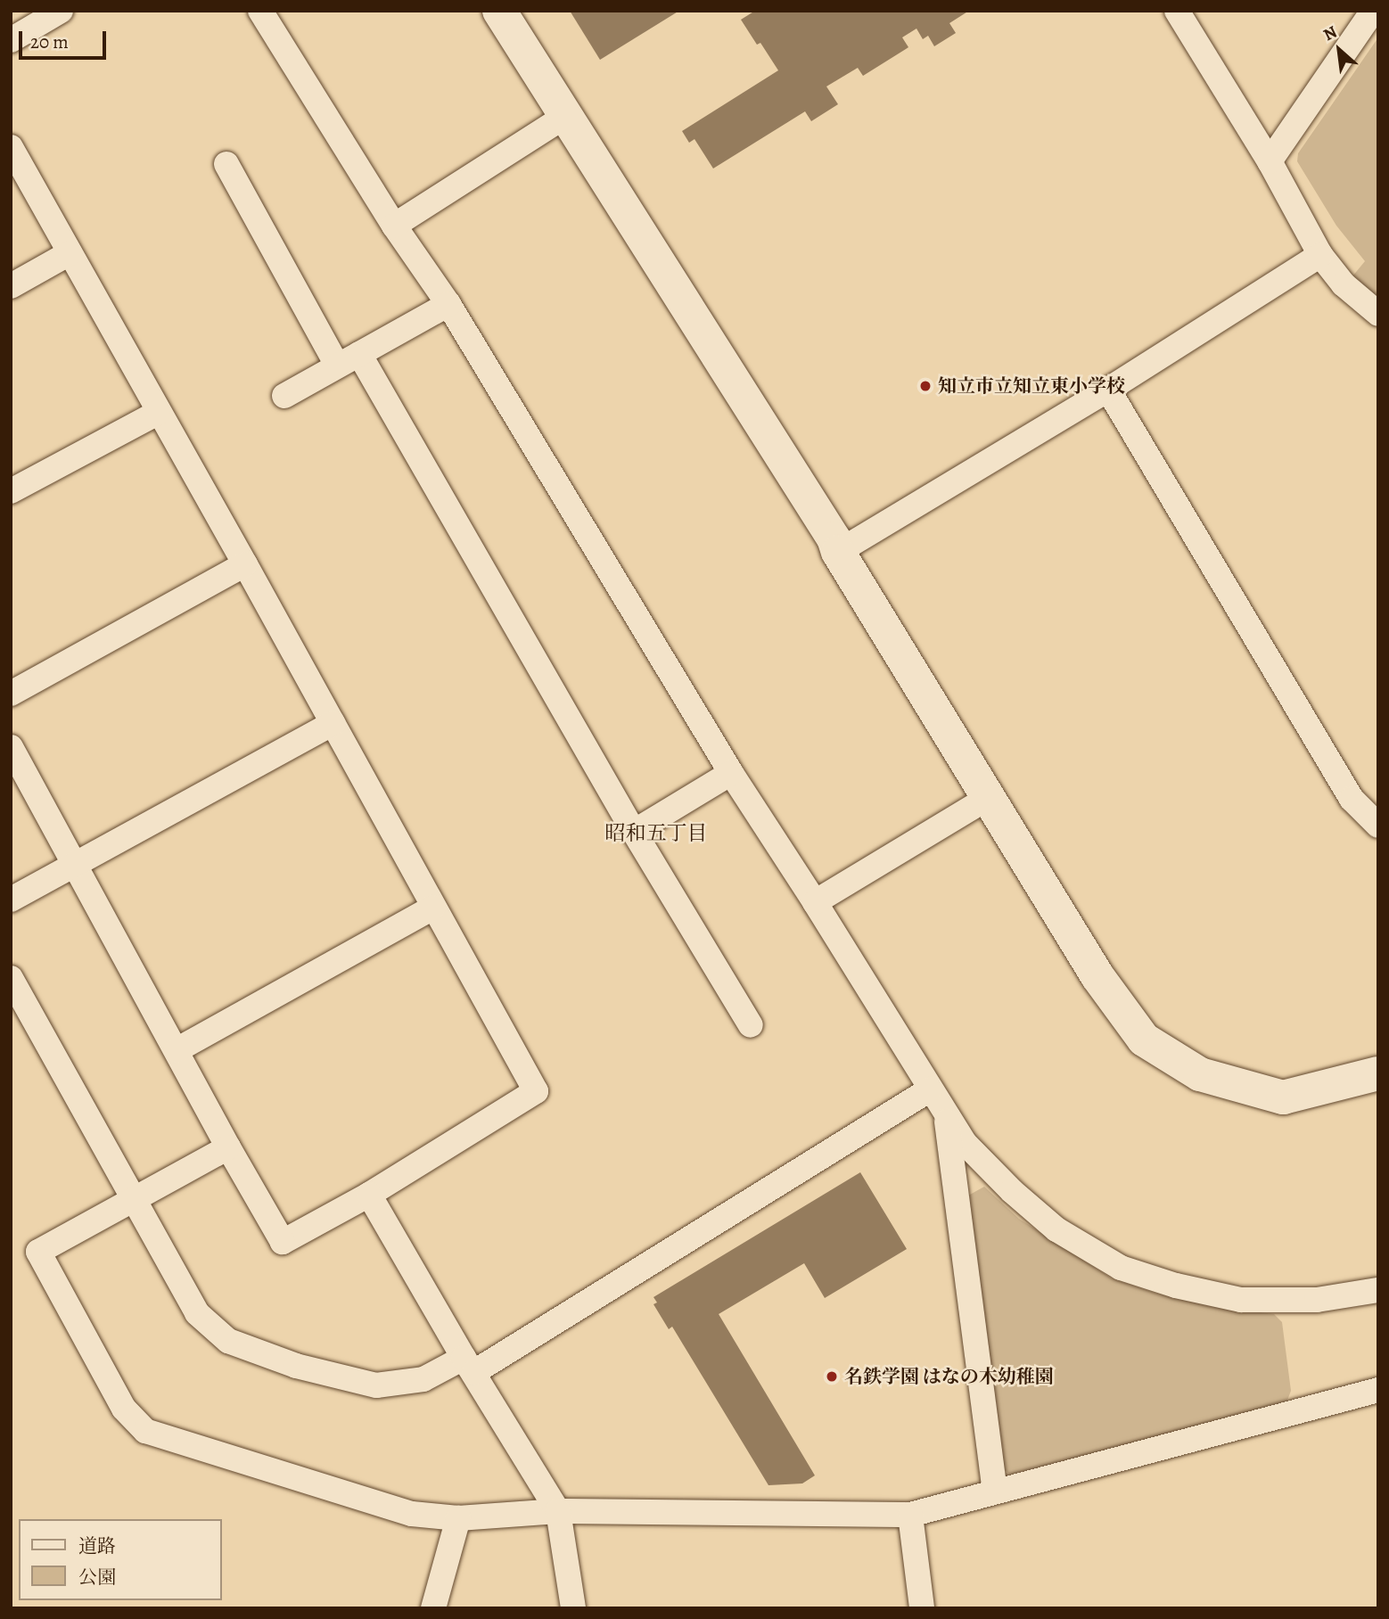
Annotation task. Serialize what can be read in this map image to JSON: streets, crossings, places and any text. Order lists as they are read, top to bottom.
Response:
{
  "districts": ["昭和五丁目"],
  "places": ["知立市立知立東小学校", "名鉄学園 はなの木幼稚園"],
  "legend": ["道路", "公園"],
  "scale_bar": "20 m",
  "north": "top left"
}
